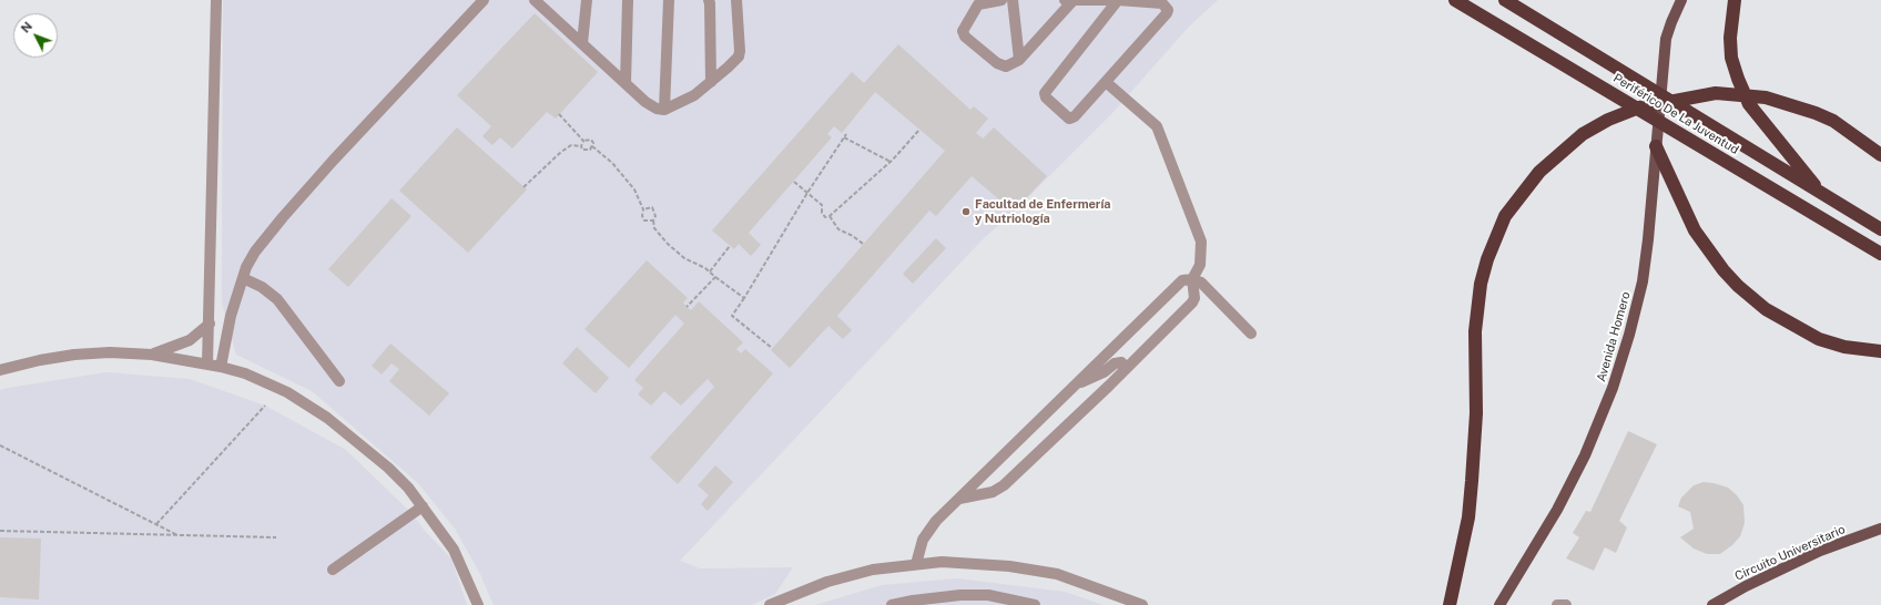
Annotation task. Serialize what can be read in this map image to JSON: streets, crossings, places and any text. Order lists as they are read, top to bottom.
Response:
{
  "streets": {
    "highway": ["Periférico De La Juventud"],
    "main road": ["Avenida Homero", "Circuito Universitario"]
  },
  "places": ["Facultad de Enfermería y Nutriología"],
  "north": "top left"
}
